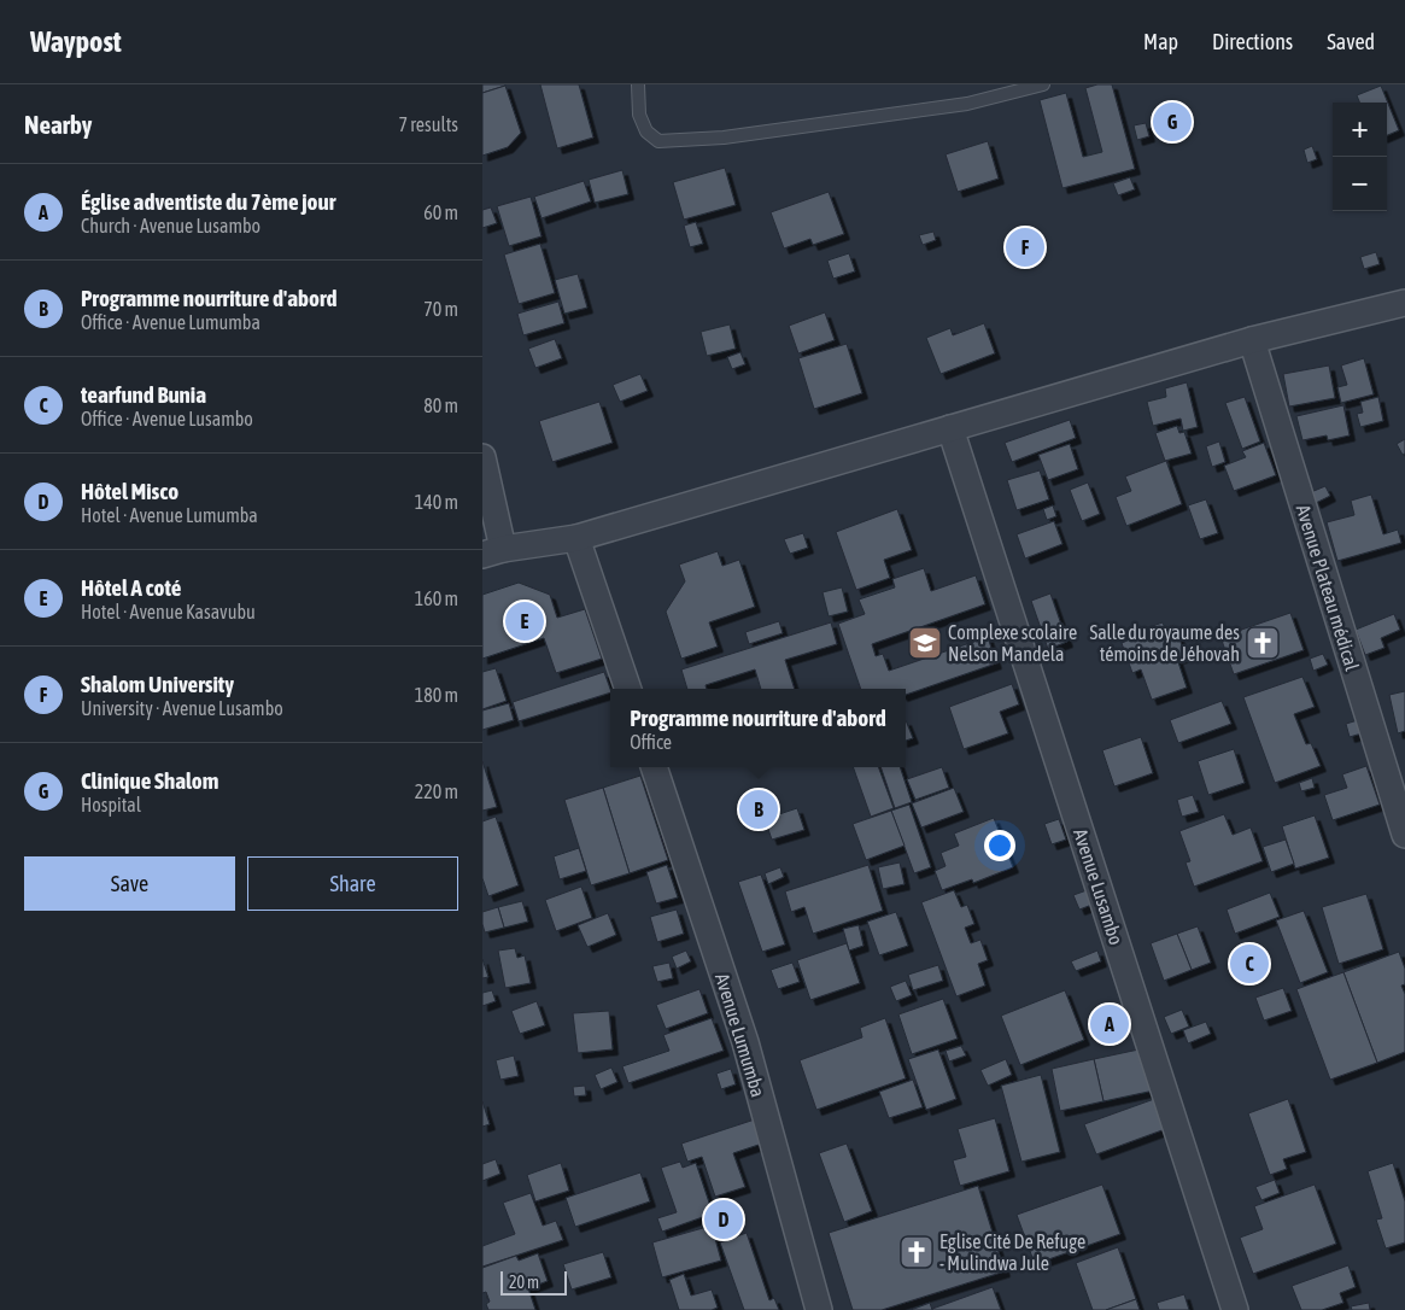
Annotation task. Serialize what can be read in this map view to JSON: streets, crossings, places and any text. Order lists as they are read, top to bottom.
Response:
{
  "streets": {
    "street": ["Avenue Plateau médical", "Avenue Lusambo", "Avenue Lumumba"]
  },
  "places": {
    "school or university": ["Complexe scolaire Nelson Mandela"],
    "church": ["Salle du royaume des témoins de Jéhovah", "Eglise Cité De Refuge - Mulindwa Jule"]
  },
  "scale_bar": "20 m",
  "page": {
    "header": "Waypost",
    "nav": ["Map", "Directions", "Saved"],
    "heading": ["Nearby", "7 results"],
    "pins": [
      "G",
      "F",
      "E",
      "B",
      "C",
      "A",
      "D"
    ],
    "map_buttons": ["+", "−"],
    "list": [
      {
        "mark": "A",
        "name": "Église adventiste du 7ème jour",
        "note": "Church · Avenue Lusambo",
        "value": "60 m"
      },
      {
        "mark": "B",
        "name": "Programme nourriture d'abord",
        "note": "Office · Avenue Lumumba",
        "value": "70 m"
      },
      {
        "mark": "C",
        "name": "tearfund Bunia",
        "note": "Office · Avenue Lusambo",
        "value": "80 m"
      },
      {
        "mark": "D",
        "name": "Hôtel Misco",
        "note": "Hotel · Avenue Lumumba",
        "value": "140 m"
      },
      {
        "mark": "E",
        "name": "Hôtel A coté",
        "note": "Hotel · Avenue Kasavubu",
        "value": "160 m"
      },
      {
        "mark": "F",
        "name": "Shalom University",
        "note": "University · Avenue Lusambo",
        "value": "180 m"
      },
      {
        "mark": "G",
        "name": "Clinique Shalom",
        "note": "Hospital",
        "value": "220 m"
      }
    ],
    "popup": ["Programme nourriture d'abord", "Office"],
    "buttons": ["Save", "Share"],
    "scale": "20 m"
  }
}
